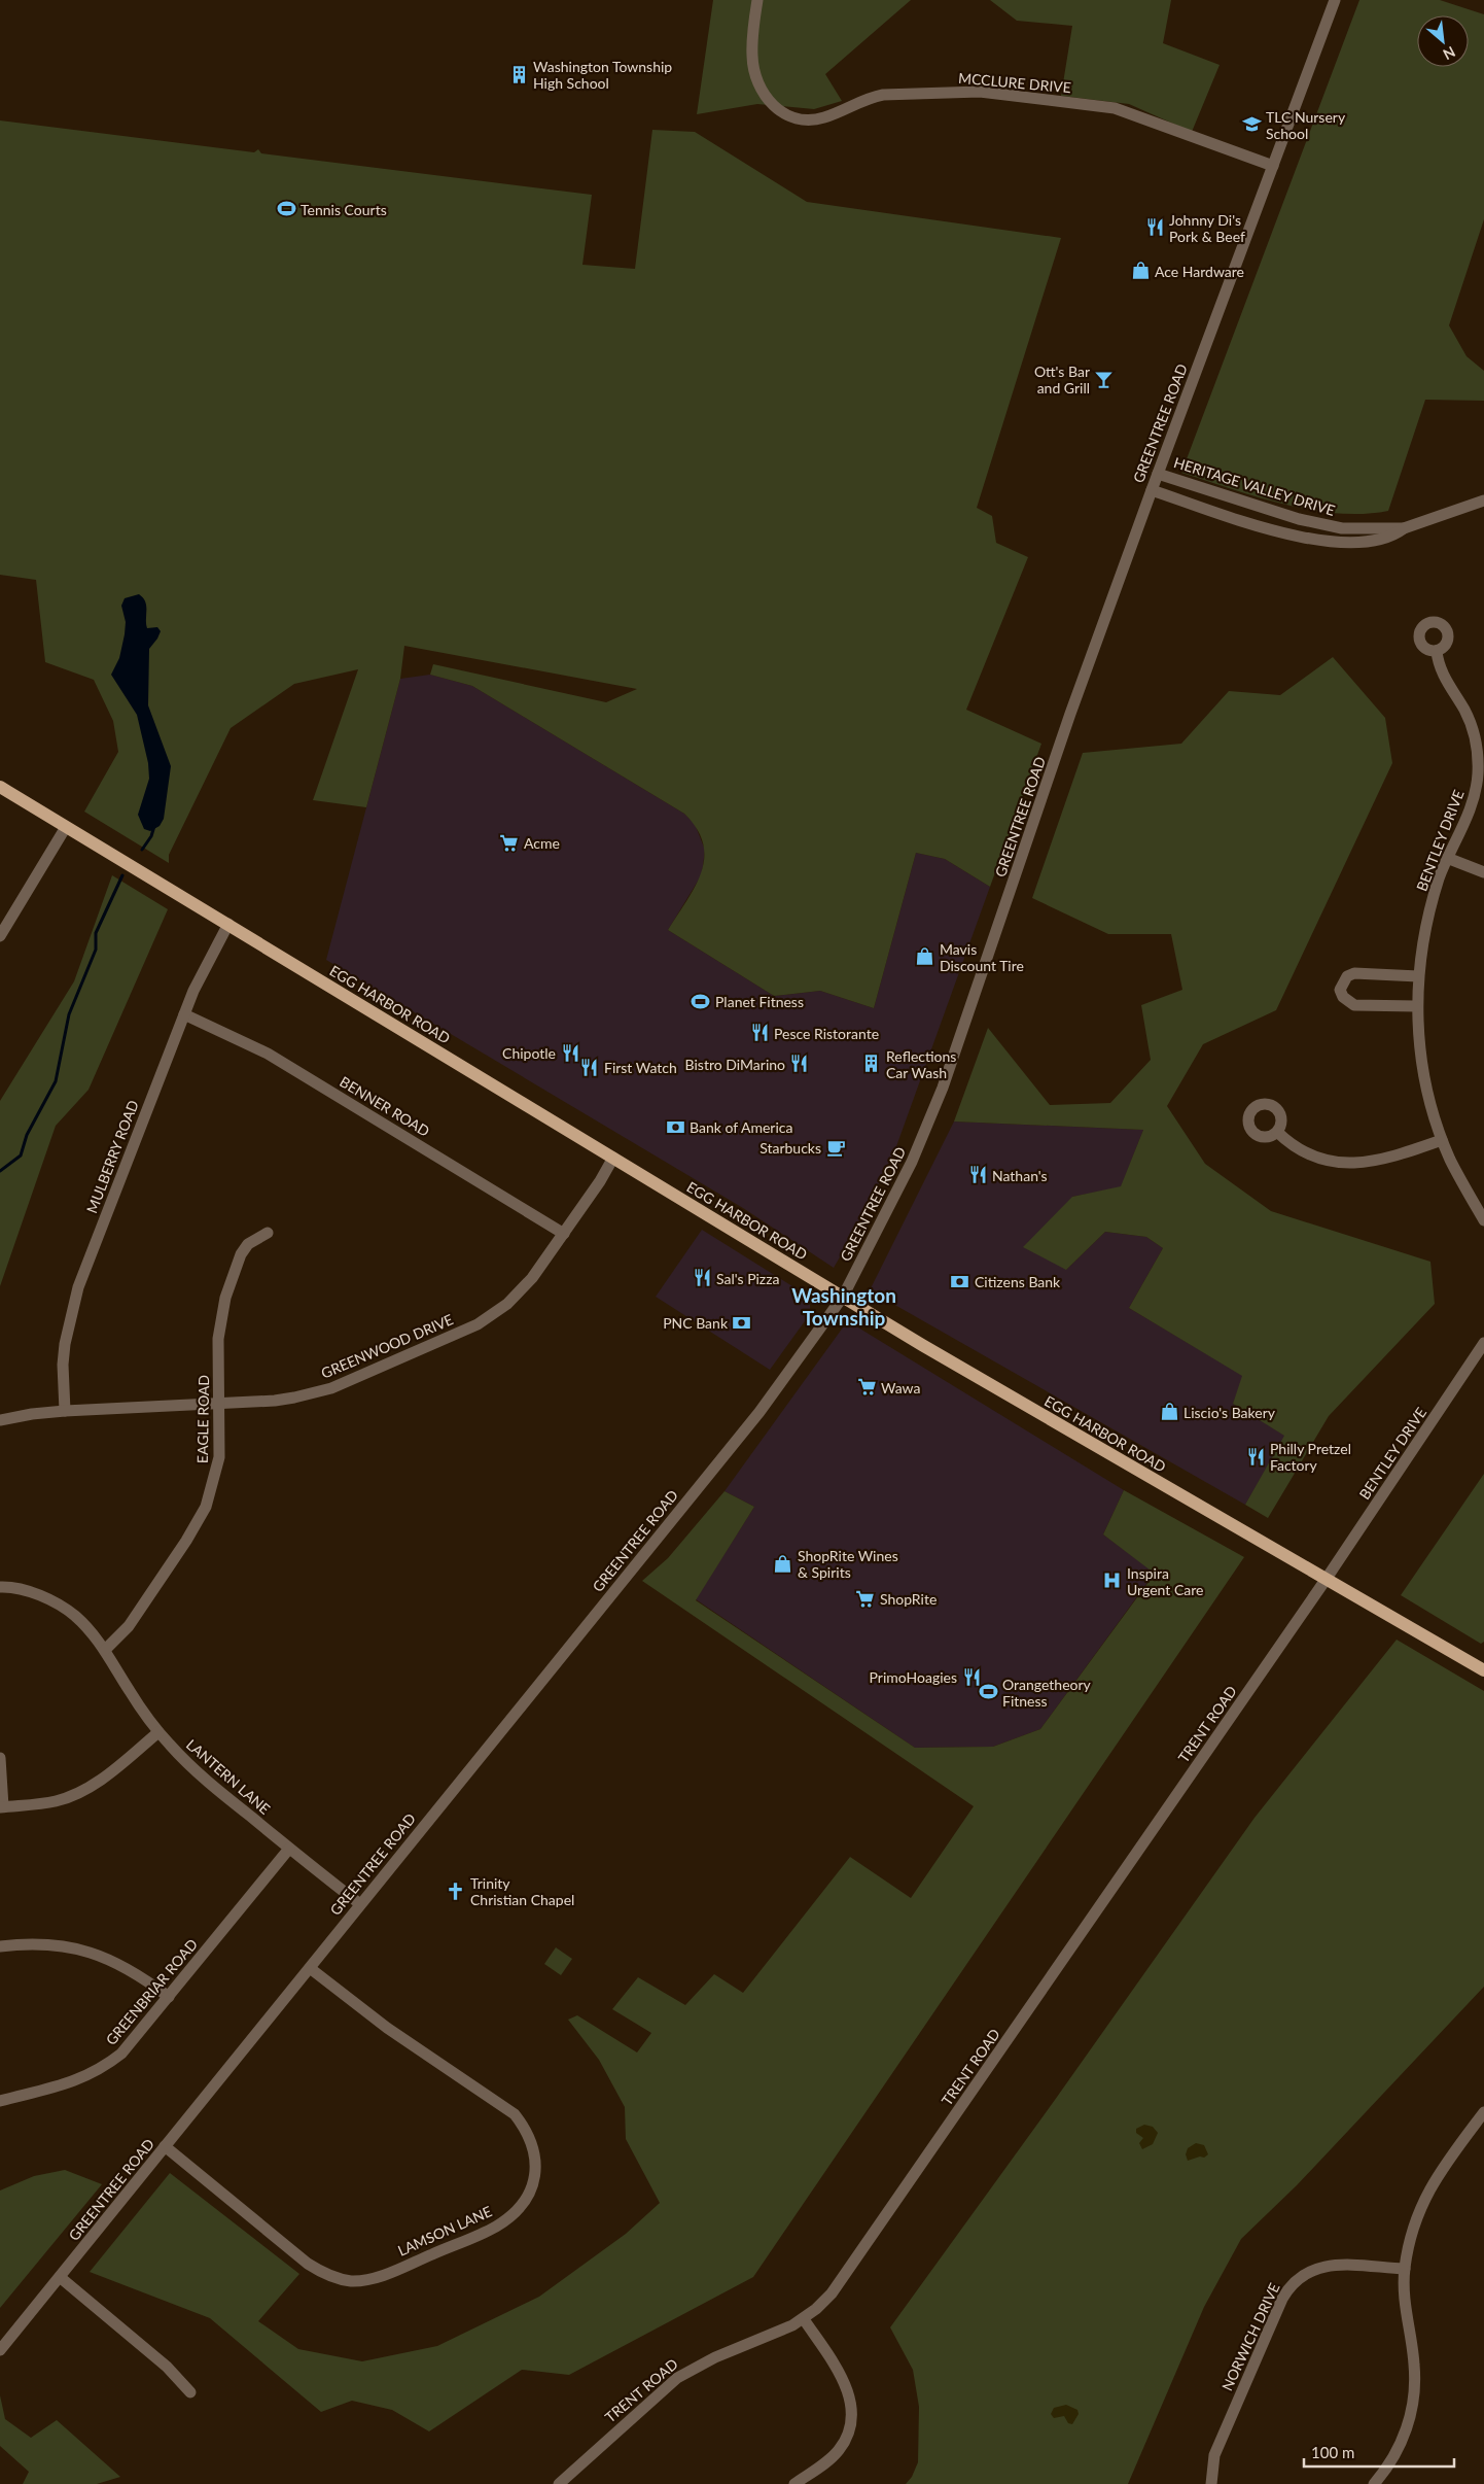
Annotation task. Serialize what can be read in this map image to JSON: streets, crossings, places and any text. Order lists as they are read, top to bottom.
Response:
{
  "streets": {
    "main road": ["EGG HARBOR ROAD"],
    "street": [
      "MCCLURE DRIVE",
      "GREENTREE ROAD",
      "HERITAGE VALLEY DRIVE",
      "BENTLEY DRIVE",
      "BENNER ROAD",
      "MULBERRY ROAD",
      "GREENWOOD DRIVE",
      "EAGLE ROAD",
      "TRENT ROAD",
      "LANTERN LANE",
      "GREENBRIAR ROAD",
      "LAMSON LANE",
      "NORWICH DRIVE"
    ]
  },
  "crossings": [
    ["MCCLURE DRIVE", "GREENTREE ROAD"],
    ["GREENTREE ROAD", "HERITAGE VALLEY DRIVE"],
    ["GREENTREE ROAD", "EGG HARBOR ROAD"],
    ["GREENTREE ROAD", "LANTERN LANE"],
    ["GREENTREE ROAD", "LAMSON LANE"],
    ["BENTLEY DRIVE", "EGG HARBOR ROAD"],
    ["BENTLEY DRIVE", "TRENT ROAD"],
    ["EGG HARBOR ROAD", "MULBERRY ROAD"],
    ["EGG HARBOR ROAD", "GREENWOOD DRIVE"],
    ["EGG HARBOR ROAD", "TRENT ROAD"],
    ["BENNER ROAD", "MULBERRY ROAD"],
    ["BENNER ROAD", "GREENWOOD DRIVE"],
    ["MULBERRY ROAD", "GREENWOOD DRIVE"],
    ["GREENWOOD DRIVE", "EAGLE ROAD"],
    ["EAGLE ROAD", "LANTERN LANE"],
    ["LANTERN LANE", "GREENBRIAR ROAD"]
  ],
  "districts": ["Washington Township"],
  "places": {
    "building": ["Washington Township High School", "Reflections Car Wash"],
    "school or university": ["TLC Nursery School"],
    "sports": ["Tennis Courts", "Planet Fitness", "Orangetheory Fitness"],
    "restaurant": [
      "Johnny Di's Pork & Beef",
      "Pesce Ristorante",
      "Chipotle",
      "Bistro DiMarino",
      "First Watch",
      "Nathan's",
      "Sal's Pizza",
      "Philly Pretzel Factory",
      "PrimoHoagies"
    ],
    "shop": [
      "Ace Hardware",
      "Mavis Discount Tire",
      "Liscio's Bakery",
      "ShopRite Wines & Spirits"
    ],
    "bar": ["Ott's Bar and Grill"],
    "supermarket": ["Acme", "Wawa", "ShopRite"],
    "bank": ["Bank of America", "Citizens Bank", "PNC Bank"],
    "cafe": ["Starbucks"],
    "hospital": ["Inspira Urgent Care"],
    "church": ["Trinity Christian Chapel"]
  },
  "scale_bar": "100 m",
  "north": "bottom right"
}
